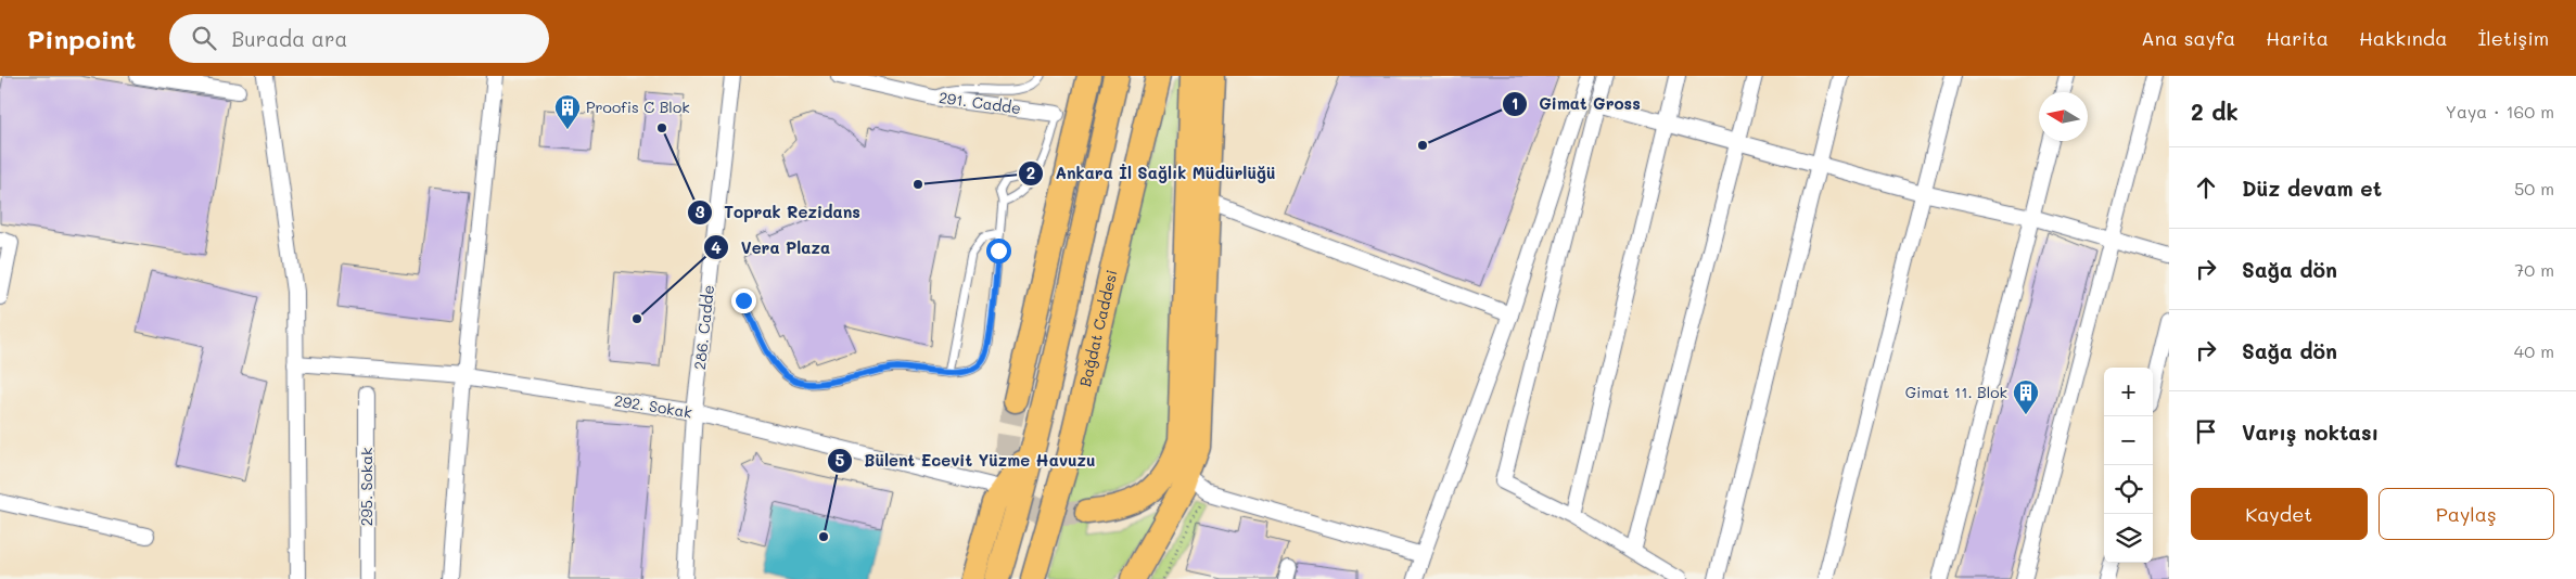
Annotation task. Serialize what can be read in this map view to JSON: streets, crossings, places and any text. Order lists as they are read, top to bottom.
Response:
{
  "streets": {
    "main road": ["Bağdat Caddesi"],
    "street": [
      "291. Cadde",
      "286. Cadde",
      "292. Sokak",
      "295. Sokak"
    ]
  },
  "crossings": [
    ["286. Cadde", "292. Sokak"]
  ],
  "places": {
    "other": [
      "Toprak Rezidans",
      "Gimat Gross",
      "Ankara İl Sağlık Müdürlüğü",
      "Vera Plaza",
      "Bülent Ecevit Yüzme Havuzu"
    ],
    "building": ["Proofis C Blok", "Gimat 11. Blok"]
  },
  "north": "left",
  "page": {
    "header": "Pinpoint",
    "search": "Burada ara",
    "nav": [
      "Ana sayfa",
      "Harita",
      "Hakkında",
      "İletişim"
    ],
    "heading": ["2 dk", "Yaya · 160 m"],
    "list": [
      ["Düz devam et", "50 m"],
      ["Sağa dön", "70 m"],
      ["Sağa dön", "40 m"],
      "Varış noktası"
    ],
    "map_buttons": ["+", "−"],
    "buttons": ["Kaydet", "Paylaş"]
  }
}
